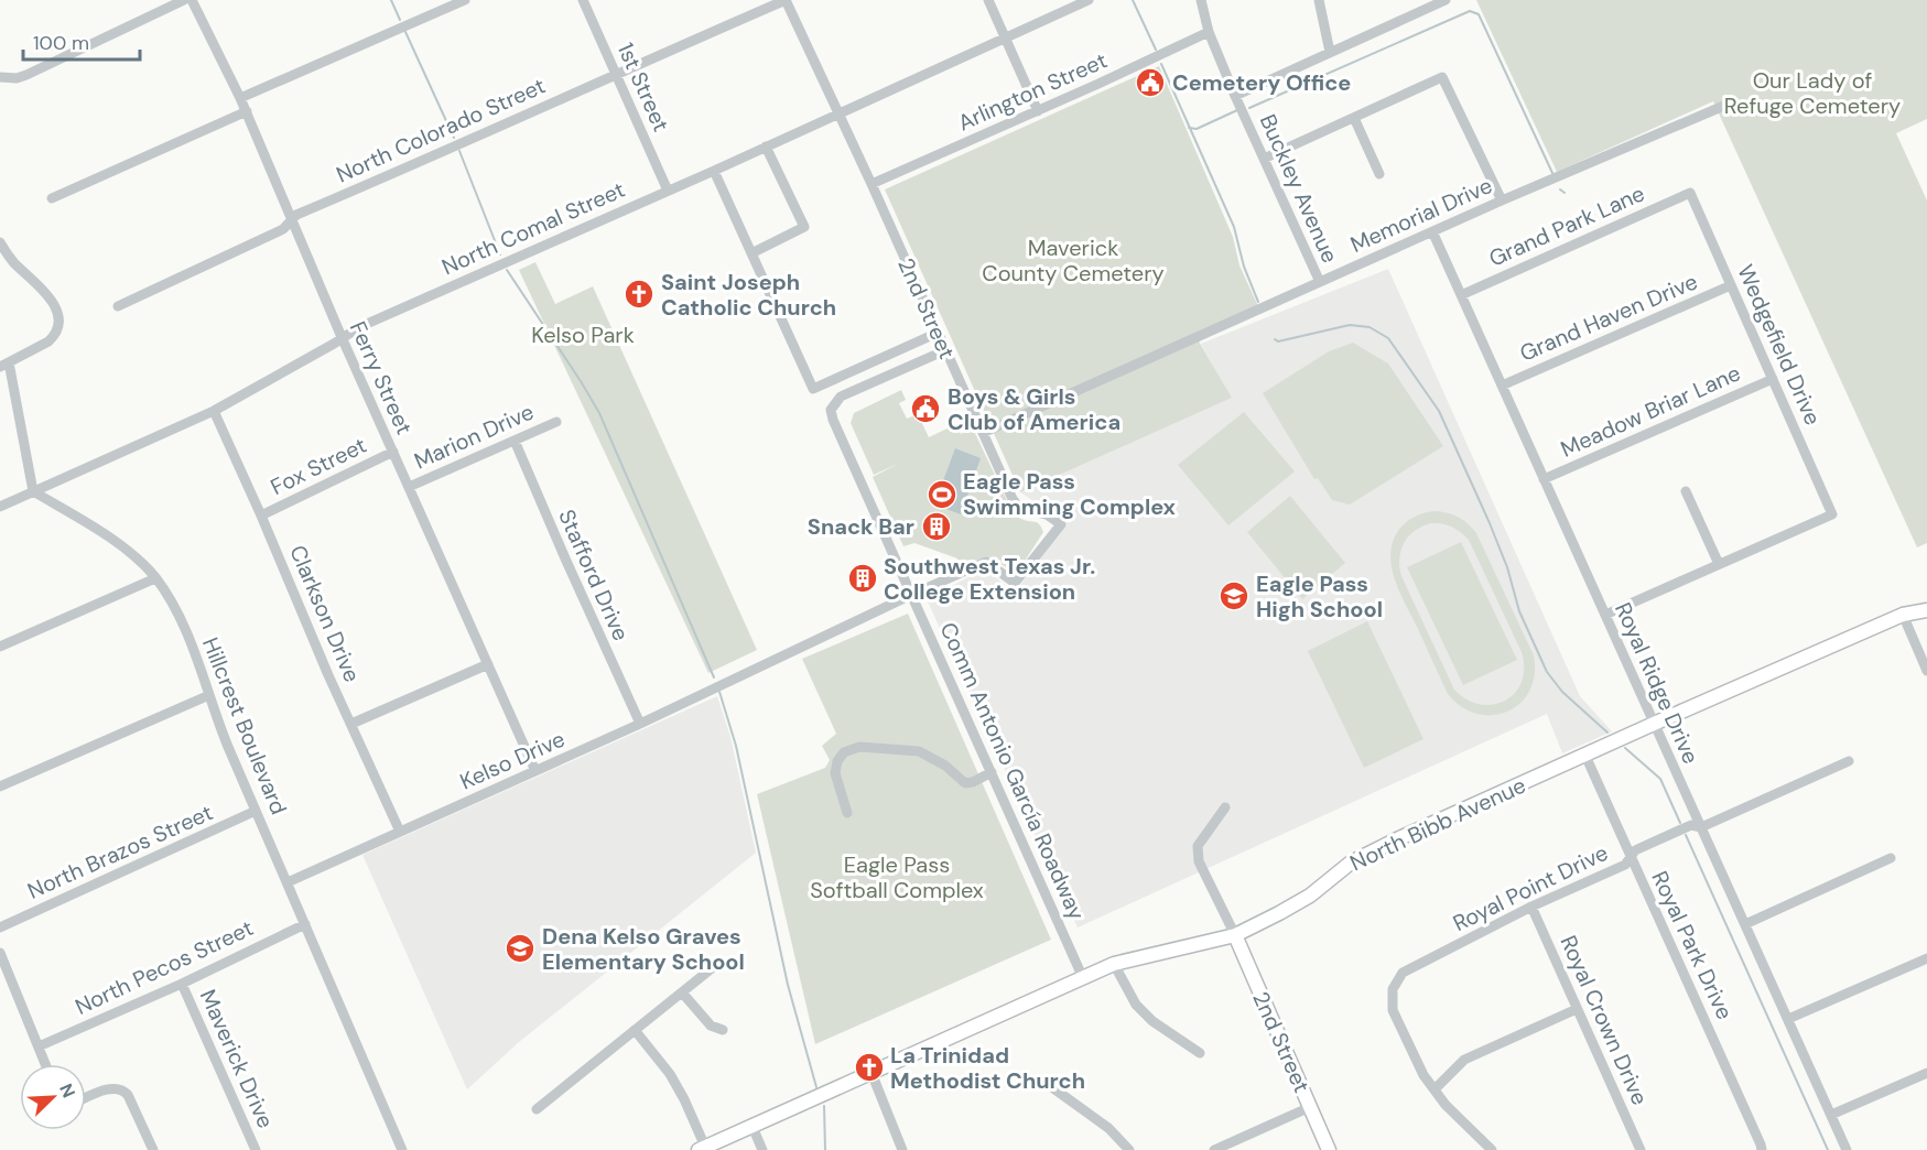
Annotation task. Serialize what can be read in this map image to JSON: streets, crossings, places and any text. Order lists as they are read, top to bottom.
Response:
{
  "streets": {
    "main road": ["2nd Street", "North Bibb Avenue"],
    "street": [
      "1st Street",
      "Arlington Street",
      "North Colorado Street",
      "Buckley Avenue",
      "Memorial Drive",
      "Grand Park Lane",
      "North Comal Street",
      "Grand Haven Drive",
      "Wedgefield Drive",
      "Ferry Street",
      "Meadow Briar Lane",
      "Marion Drive",
      "Fox Street",
      "Stafford Drive",
      "Clarkson Drive",
      "Royal Ridge Drive",
      "Hillcrest Boulevard",
      "Kelso Drive",
      "Comm Antonio García Roadway",
      "North Brazos Street",
      "Royal Point Drive",
      "Royal Park Drive",
      "North Pecos Street",
      "Royal Crown Drive",
      "Maverick Drive"
    ]
  },
  "crossings": [
    ["1st Street", "North Colorado Street"],
    ["1st Street", "North Comal Street"],
    ["Arlington Street", "Buckley Avenue"],
    ["Arlington Street", "2nd Street"],
    ["North Colorado Street", "2nd Street"],
    ["North Colorado Street", "Ferry Street"],
    ["Buckley Avenue", "Memorial Drive"],
    ["Memorial Drive", "2nd Street"],
    ["Memorial Drive", "Royal Ridge Drive"],
    ["Grand Park Lane", "Wedgefield Drive"],
    ["Grand Park Lane", "Royal Ridge Drive"],
    ["North Comal Street", "2nd Street"],
    ["North Comal Street", "Ferry Street"],
    ["North Comal Street", "Clarkson Drive"],
    ["North Comal Street", "Hillcrest Boulevard"],
    ["2nd Street", "Kelso Drive"],
    ["2nd Street", "Comm Antonio García Roadway"],
    ["2nd Street", "North Bibb Avenue"],
    ["Grand Haven Drive", "Wedgefield Drive"],
    ["Grand Haven Drive", "Royal Ridge Drive"],
    ["Wedgefield Drive", "Meadow Briar Lane"],
    ["Ferry Street", "Marion Drive"],
    ["Ferry Street", "Fox Street"],
    ["Ferry Street", "Kelso Drive"],
    ["Meadow Briar Lane", "Royal Ridge Drive"],
    ["Marion Drive", "Stafford Drive"],
    ["Fox Street", "Clarkson Drive"],
    ["Stafford Drive", "Kelso Drive"],
    ["Clarkson Drive", "Kelso Drive"],
    ["Royal Ridge Drive", "North Bibb Avenue"],
    ["Royal Ridge Drive", "Royal Point Drive"],
    ["Hillcrest Boulevard", "Kelso Drive"],
    ["Hillcrest Boulevard", "North Brazos Street"],
    ["Hillcrest Boulevard", "North Pecos Street"],
    ["Kelso Drive", "Comm Antonio García Roadway"],
    ["Comm Antonio García Roadway", "North Bibb Avenue"],
    ["North Bibb Avenue", "Royal Park Drive"],
    ["Royal Point Drive", "Royal Park Drive"],
    ["Royal Point Drive", "Royal Crown Drive"],
    ["North Pecos Street", "Maverick Drive"]
  ],
  "parks": [
    "Our Lady of Refuge Cemetery",
    "Maverick County Cemetery",
    "Kelso Park",
    "Eagle Pass Softball Complex"
  ],
  "places": {
    "public building": ["Cemetery Office", "Boys & Girls Club of America"],
    "church": ["Saint Joseph Catholic Church", "La Trinidad Methodist Church"],
    "sports": ["Eagle Pass Swimming Complex"],
    "building": ["Snack Bar", "Southwest Texas Jr. College Extension"],
    "school or university": ["Eagle Pass High School", "Dena Kelso Graves Elementary School"]
  },
  "scale_bar": "100 m",
  "north": "top right"
}
